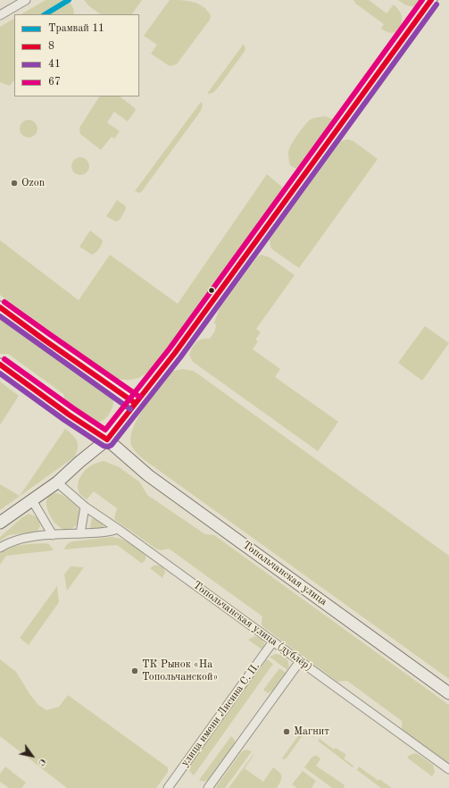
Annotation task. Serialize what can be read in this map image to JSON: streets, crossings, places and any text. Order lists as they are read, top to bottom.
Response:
{
  "streets": {
    "main road": ["Топольчанская улица"],
    "street": ["Топольчанская улица (дублёр)", "улица имени Лисина С. П."]
  },
  "crossings": [
    ["Топольчанская улица (дублёр)", "улица имени Лисина С. П."]
  ],
  "places": ["Ozon", "ТК Рынок «На Топольчанской»", "Магнит"],
  "lines": [
    "tram line 11",
    "transit line 8",
    "transit line 67",
    "transit line 41"
  ],
  "legend": [
    "Трамвай 11",
    "8",
    "41",
    "67"
  ],
  "north": "bottom right"
}
